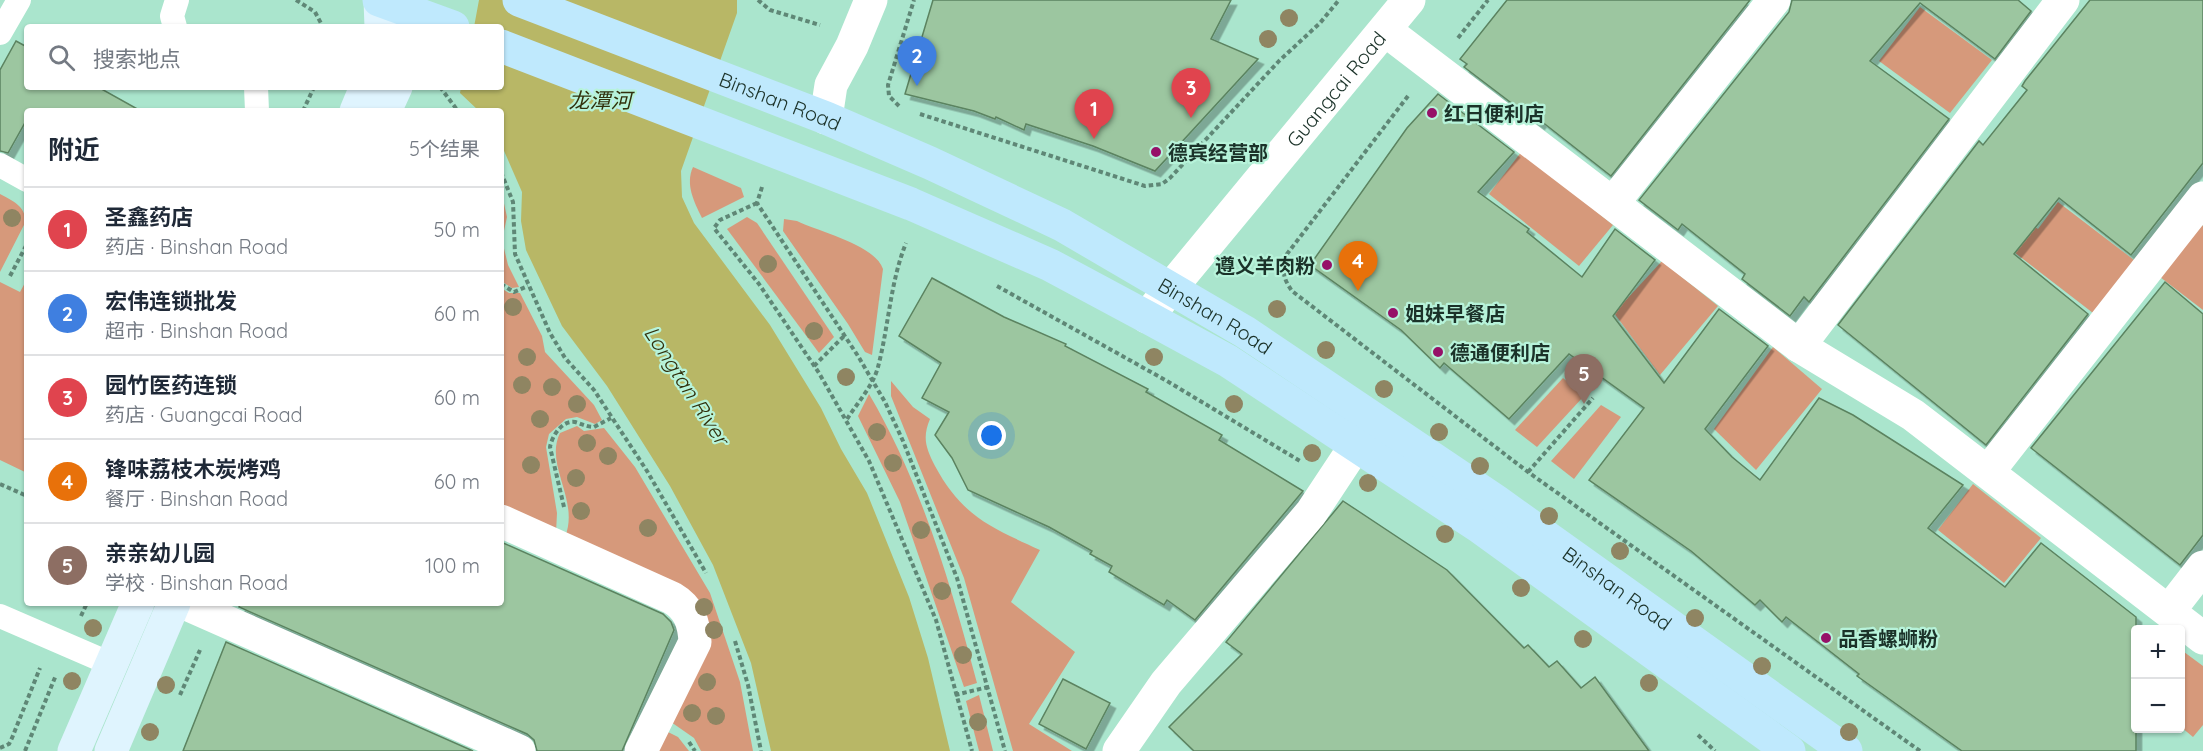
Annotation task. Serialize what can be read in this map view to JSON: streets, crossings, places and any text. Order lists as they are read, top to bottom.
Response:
{
  "streets": {
    "main road": ["Binshan Road"],
    "street": ["Guangcai Road"]
  },
  "crossings": [
    ["Guangcai Road", "Binshan Road"]
  ],
  "water": ["龙潭河", "Longtan River"],
  "places": [
    "红日便利店",
    "德宾经营部",
    "遵义羊肉粉",
    "姐妹早餐店",
    "德通便利店",
    "品香螺蛳粉"
  ],
  "page": {
    "search": "搜索地点",
    "pins": [
      "2",
      "3",
      "1",
      "4",
      "5"
    ],
    "heading": ["附近", "5个结果"],
    "list": [
      {
        "mark": "1",
        "name": "圣鑫药店",
        "note": "药店 · Binshan Road",
        "value": "50 m"
      },
      {
        "mark": "2",
        "name": "宏伟连锁批发",
        "note": "超市 · Binshan Road",
        "value": "60 m"
      },
      {
        "mark": "3",
        "name": "园竹医药连锁",
        "note": "药店 · Guangcai Road",
        "value": "60 m"
      },
      {
        "mark": "4",
        "name": "锋味荔枝木炭烤鸡",
        "note": "餐厅 · Binshan Road",
        "value": "60 m"
      },
      {
        "mark": "5",
        "name": "亲亲幼儿园",
        "note": "学校 · Binshan Road",
        "value": "100 m"
      }
    ],
    "map_buttons": ["+", "−"]
  }
}
